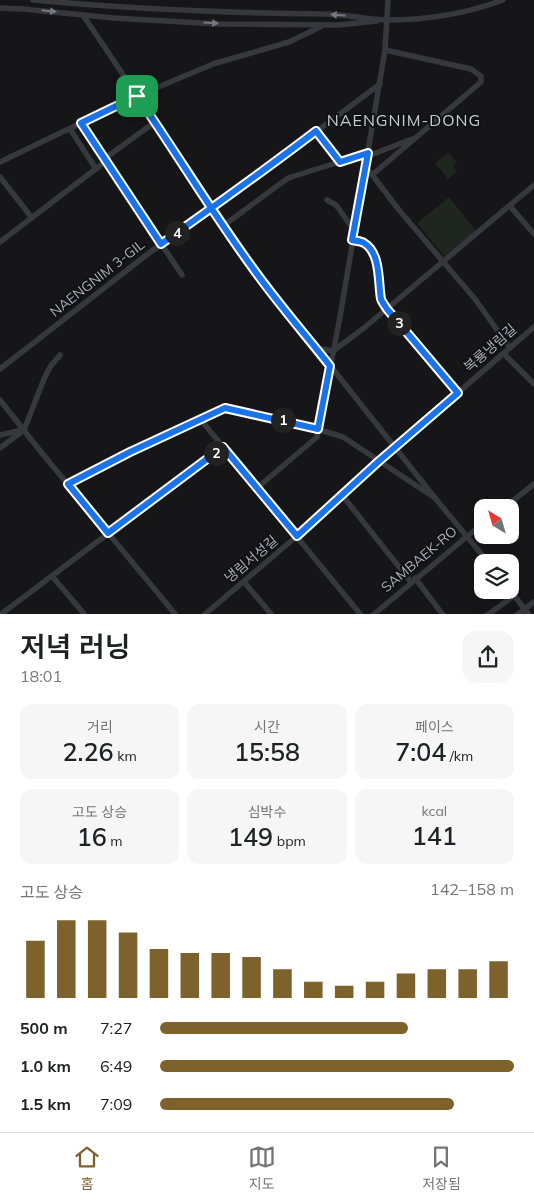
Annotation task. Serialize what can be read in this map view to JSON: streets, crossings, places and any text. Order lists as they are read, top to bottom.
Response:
{
  "streets": {
    "street": [
      "NAENGNIM 3-GIL",
      "복룡냉림길",
      "냉림서성길",
      "SAMBAEK-RO"
    ]
  },
  "crossings": [
    ["복룡냉림길", "냉림서성길"]
  ],
  "districts": ["NAENGNIM-DONG"],
  "north": "top left",
  "page": {
    "pins": [
      "4",
      "3",
      "1",
      "2"
    ],
    "heading": ["저녁 러닝", "18:01"],
    "stats": [
      ["거리", "2.26 km"],
      ["시간", "15:58"],
      ["페이스", "7:04 /km"],
      ["고도 상승", "16 m"],
      ["심박수", "149 bpm"],
      ["kcal", "141"]
    ],
    "chart": ["고도 상승", "142–158 m"],
    "list": [
      {
        "name": "500 m",
        "note": "7:27"
      },
      {
        "name": "1.0 km",
        "note": "6:49"
      },
      {
        "name": "1.5 km",
        "note": "7:09"
      }
    ],
    "tabs": ["홈", "지도", "저장됨"]
  }
}
